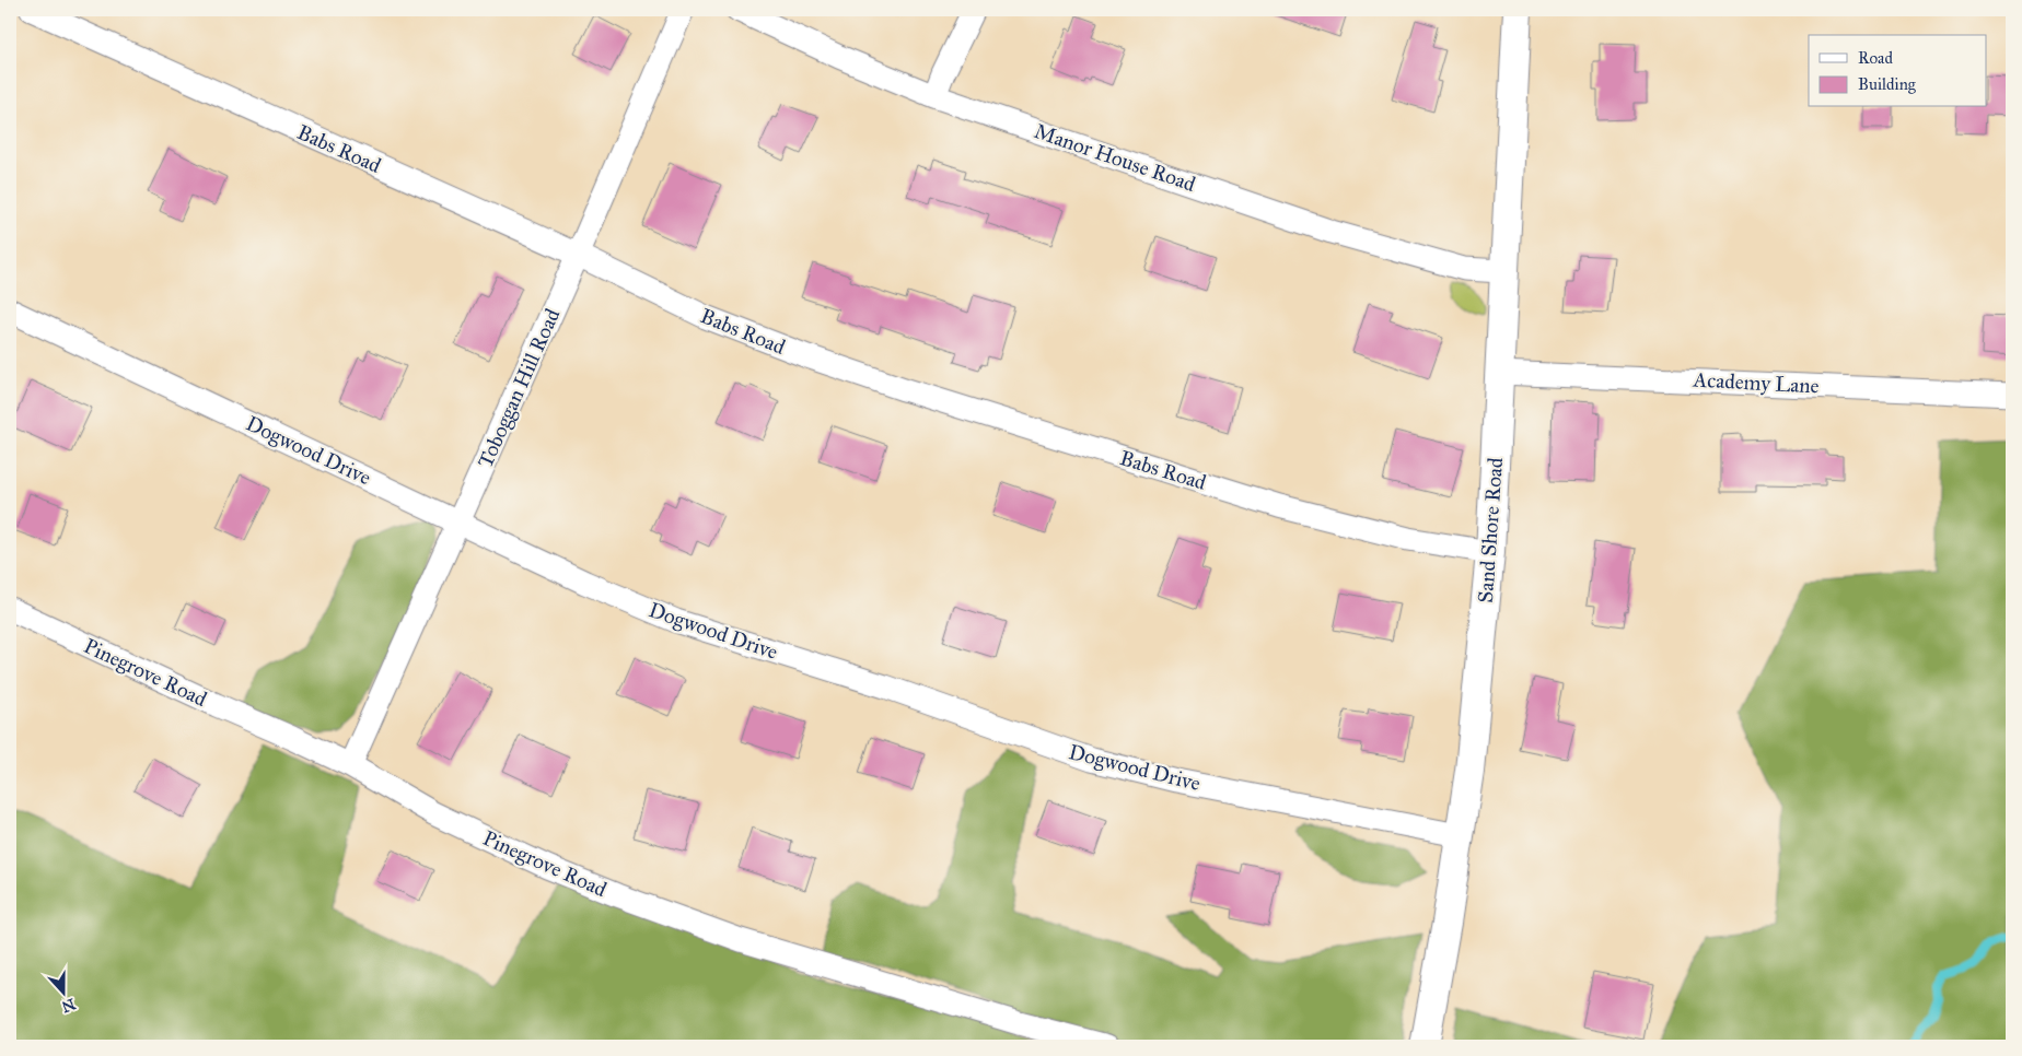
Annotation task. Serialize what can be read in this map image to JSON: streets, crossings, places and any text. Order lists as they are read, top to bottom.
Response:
{
  "streets": {
    "street": [
      "Babs Road",
      "Manor House Road",
      "Academy Lane",
      "Toboggan Hill Road",
      "Dogwood Drive",
      "Sand Shore Road",
      "Pinegrove Road"
    ]
  },
  "crossings": [
    ["Babs Road", "Toboggan Hill Road"],
    ["Babs Road", "Sand Shore Road"],
    ["Manor House Road", "Sand Shore Road"],
    ["Academy Lane", "Sand Shore Road"],
    ["Toboggan Hill Road", "Dogwood Drive"],
    ["Toboggan Hill Road", "Pinegrove Road"],
    ["Dogwood Drive", "Sand Shore Road"]
  ],
  "legend": ["Road", "Building"],
  "north": "bottom"
}
